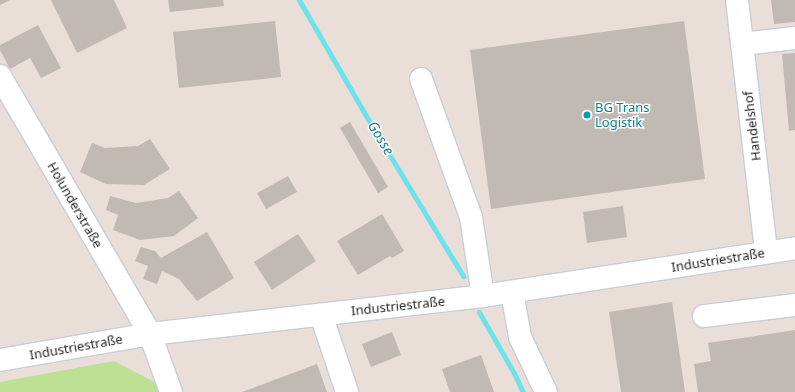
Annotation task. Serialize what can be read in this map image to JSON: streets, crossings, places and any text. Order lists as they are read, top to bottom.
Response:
{
  "streets": {
    "street": ["Handelshof", "Holunderstraße", "Industriestraße"]
  },
  "crossings": [
    ["Handelshof", "Industriestraße"],
    ["Holunderstraße", "Industriestraße"]
  ],
  "water": ["Gosse"],
  "places": ["BG Trans Logistik"]
}
